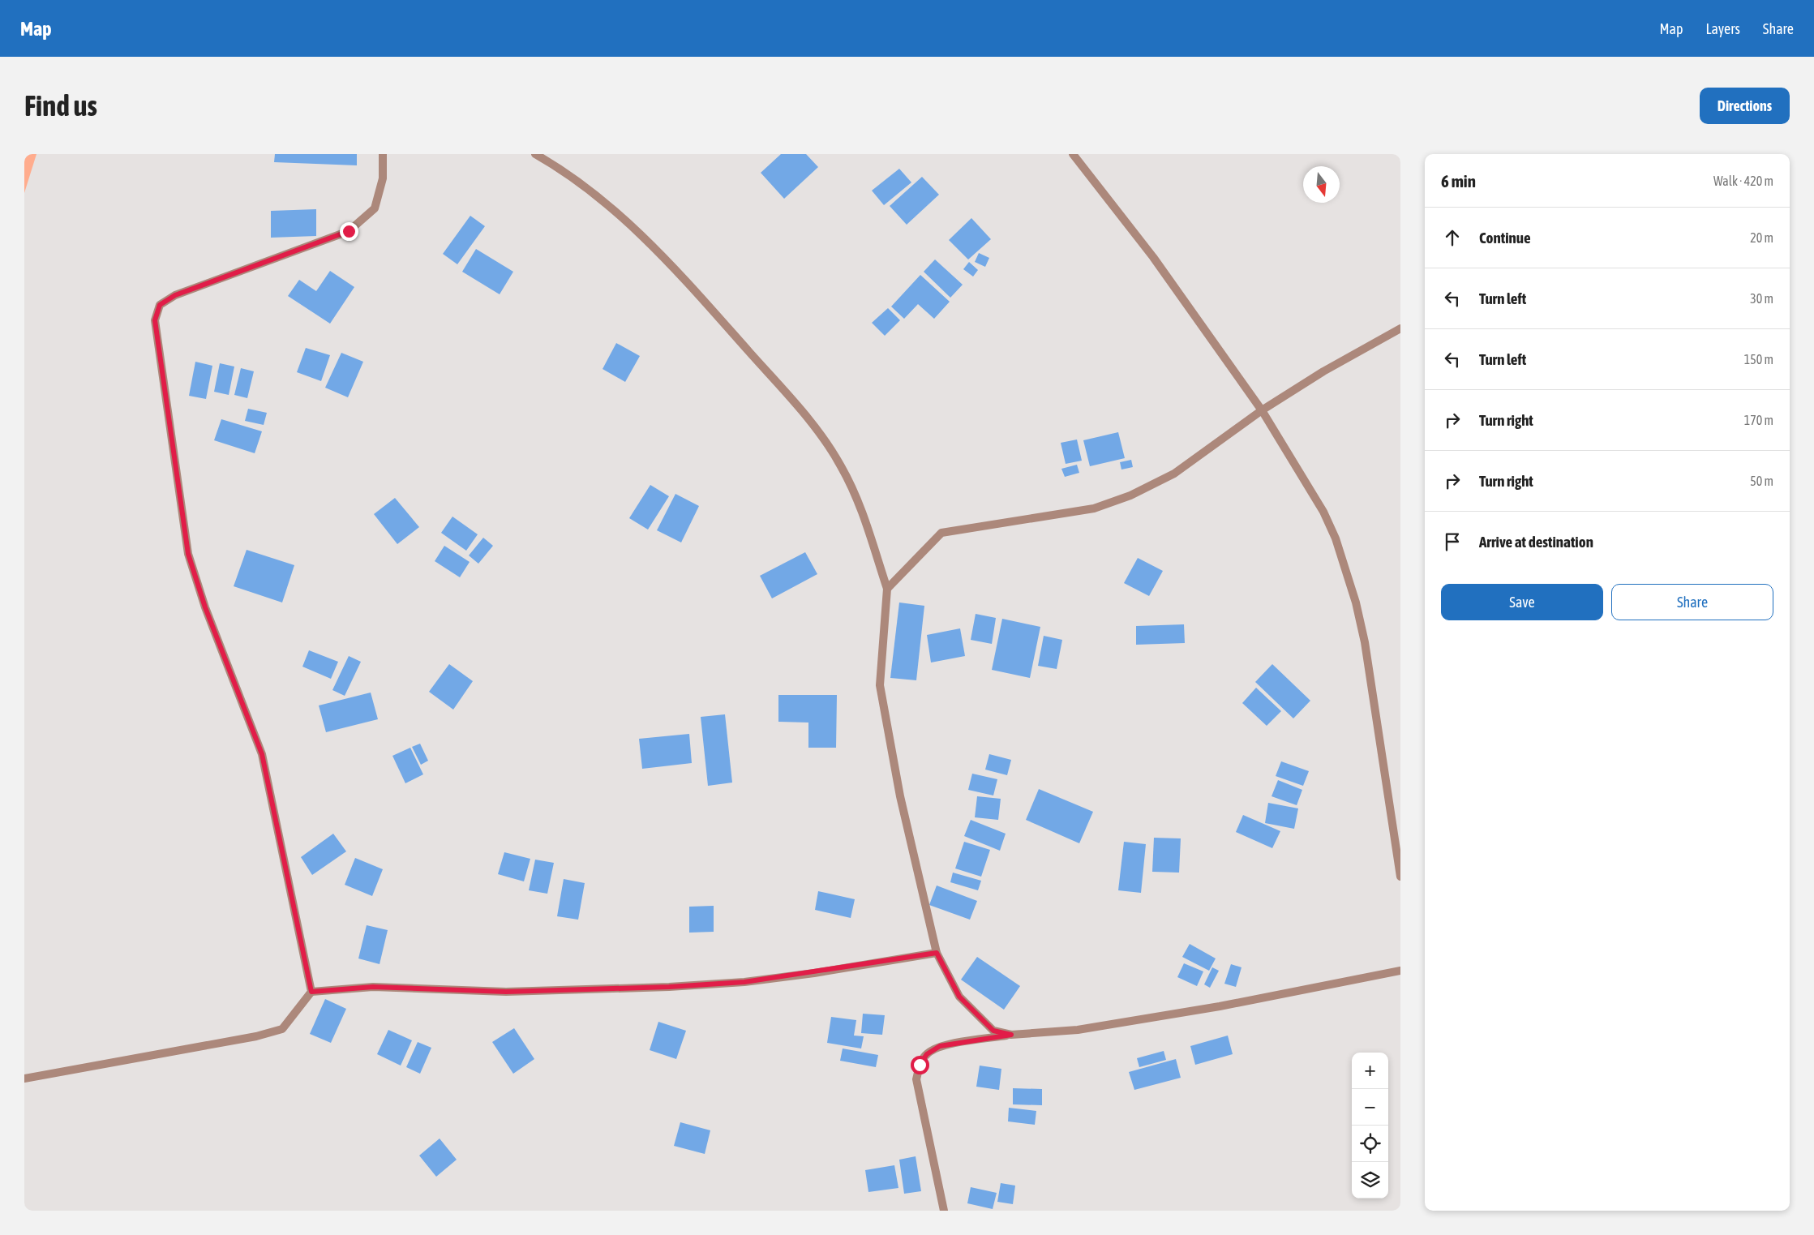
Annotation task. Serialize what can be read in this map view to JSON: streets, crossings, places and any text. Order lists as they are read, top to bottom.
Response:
{
  "north": "bottom",
  "page": {
    "header": "Map",
    "nav": ["Map", "Layers", "Share"],
    "buttons": [
      "Directions",
      ["Save", "Share"]
    ],
    "title": "Find us",
    "heading": ["6 min", "Walk · 420 m"],
    "list": [
      ["Continue", "20 m"],
      ["Turn left", "30 m"],
      ["Turn left", "150 m"],
      ["Turn right", "170 m"],
      ["Turn right", "50 m"],
      "Arrive at destination"
    ],
    "map_buttons": ["+", "−"]
  }
}
